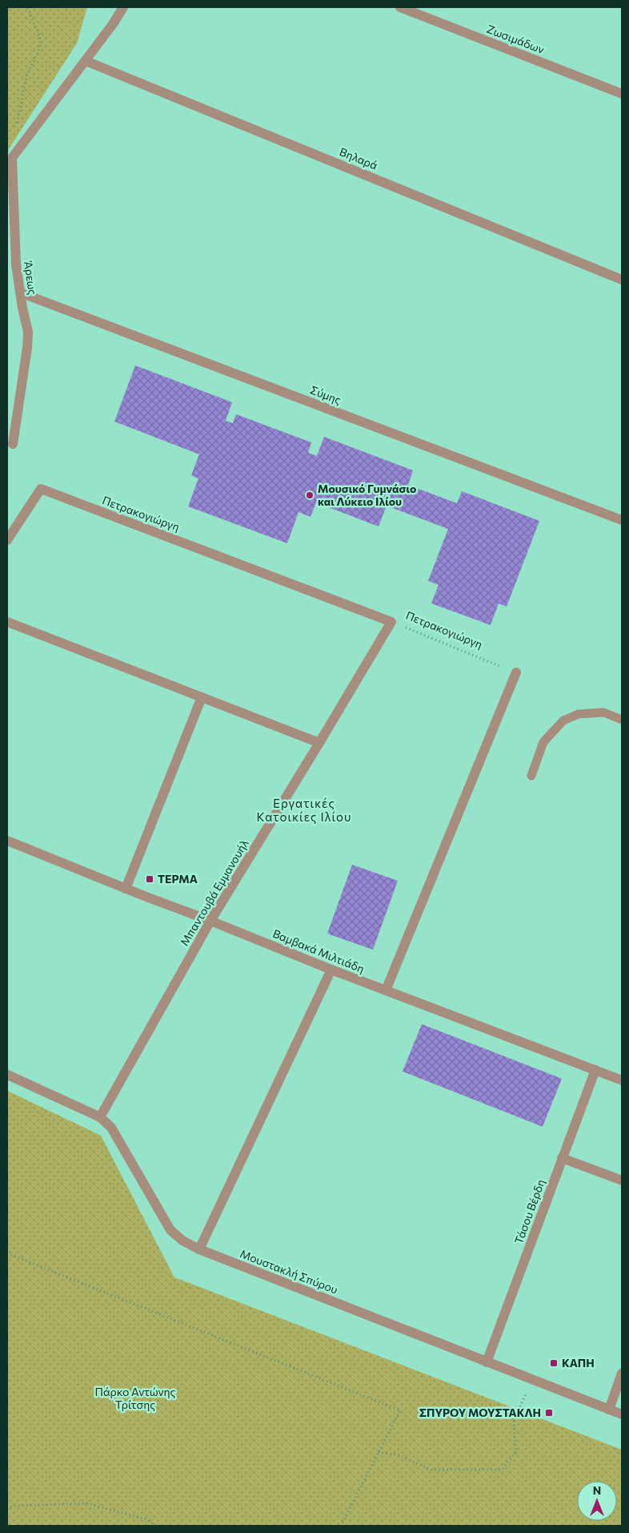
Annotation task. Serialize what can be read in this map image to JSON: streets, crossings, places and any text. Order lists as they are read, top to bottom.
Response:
{
  "streets": {
    "street": [
      "Ζωσιμάδων",
      "Βηλαρά",
      "Άρεως",
      "Σύμης",
      "Πετρακογιώργη",
      "Μπαντουβά Εμμανουήλ",
      "Βαμβακά Μιλτιάδη",
      "Τάσου Βέρδη",
      "Μουστακλή Σπύρου"
    ]
  },
  "crossings": [
    ["Βηλαρά", "Άρεως"],
    ["Άρεως", "Σύμης"],
    ["Πετρακογιώργη", "Μπαντουβά Εμμανουήλ"],
    ["Μπαντουβά Εμμανουήλ", "Βαμβακά Μιλτιάδη"],
    ["Μπαντουβά Εμμανουήλ", "Μουστακλή Σπύρου"],
    ["Βαμβακά Μιλτιάδη", "Τάσου Βέρδη"],
    ["Τάσου Βέρδη", "Μουστακλή Σπύρου"]
  ],
  "districts": ["Εργατικές Κατοικίες Ιλίου"],
  "parks": ["Πάρκο Αντώνης Τρίτσης"],
  "places": {
    "other": ["Μουσικό Γυμνάσιο και Λύκειο Ιλίου"],
    "transit": ["ΤΕΡΜΑ", "ΚΑΠΗ", "ΣΠΥΡΟΥ ΜΟΥΣΤΑΚΛΗ"]
  },
  "north": "top"
}
